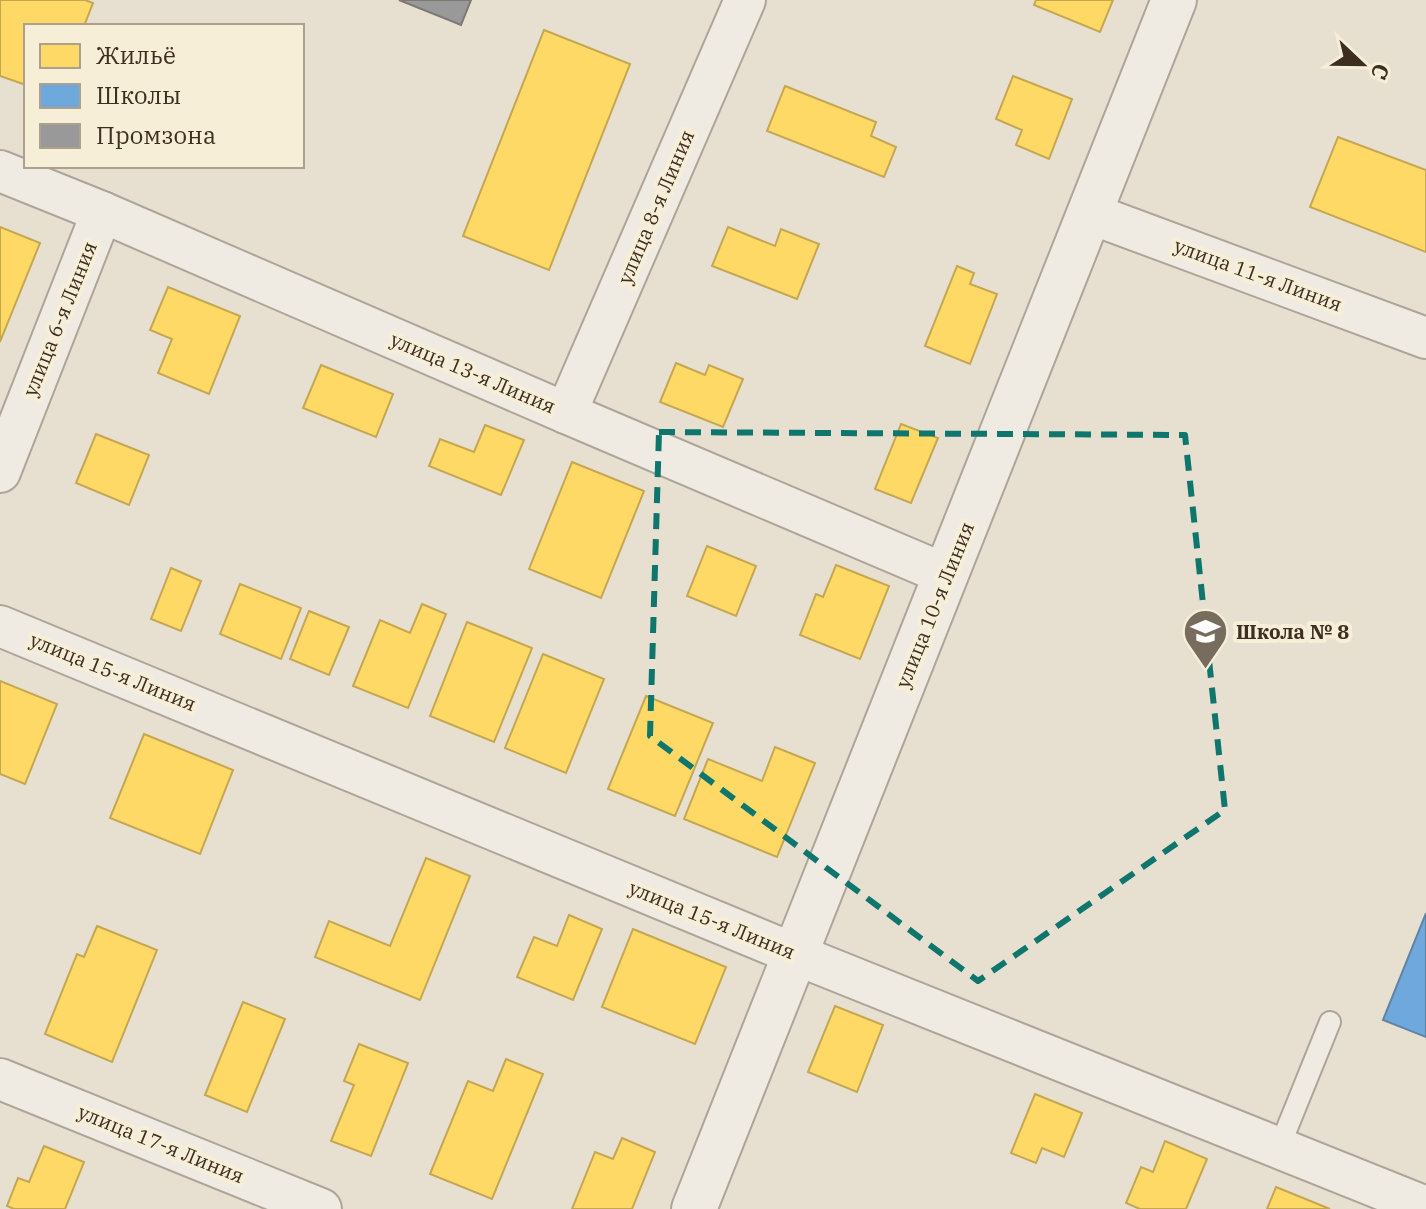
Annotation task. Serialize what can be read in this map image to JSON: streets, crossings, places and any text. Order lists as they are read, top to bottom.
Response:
{
  "streets": {
    "street": [
      "улица 8-я Линия",
      "улица 11-я Линия",
      "улица 6-я Линия",
      "улица 13-я Линия",
      "улица 10-я Линия",
      "улица 15-я Линия",
      "улица 17-я Линия"
    ]
  },
  "crossings": [
    ["улица 8-я Линия", "улица 13-я Линия"],
    ["улица 11-я Линия", "улица 10-я Линия"],
    ["улица 6-я Линия", "улица 13-я Линия"],
    ["улица 13-я Линия", "улица 10-я Линия"],
    ["улица 10-я Линия", "улица 15-я Линия"]
  ],
  "places": {
    "school or university": ["Школа № 8"]
  },
  "legend": ["Жильё", "Школы", "Промзона"],
  "north": "right"
}
